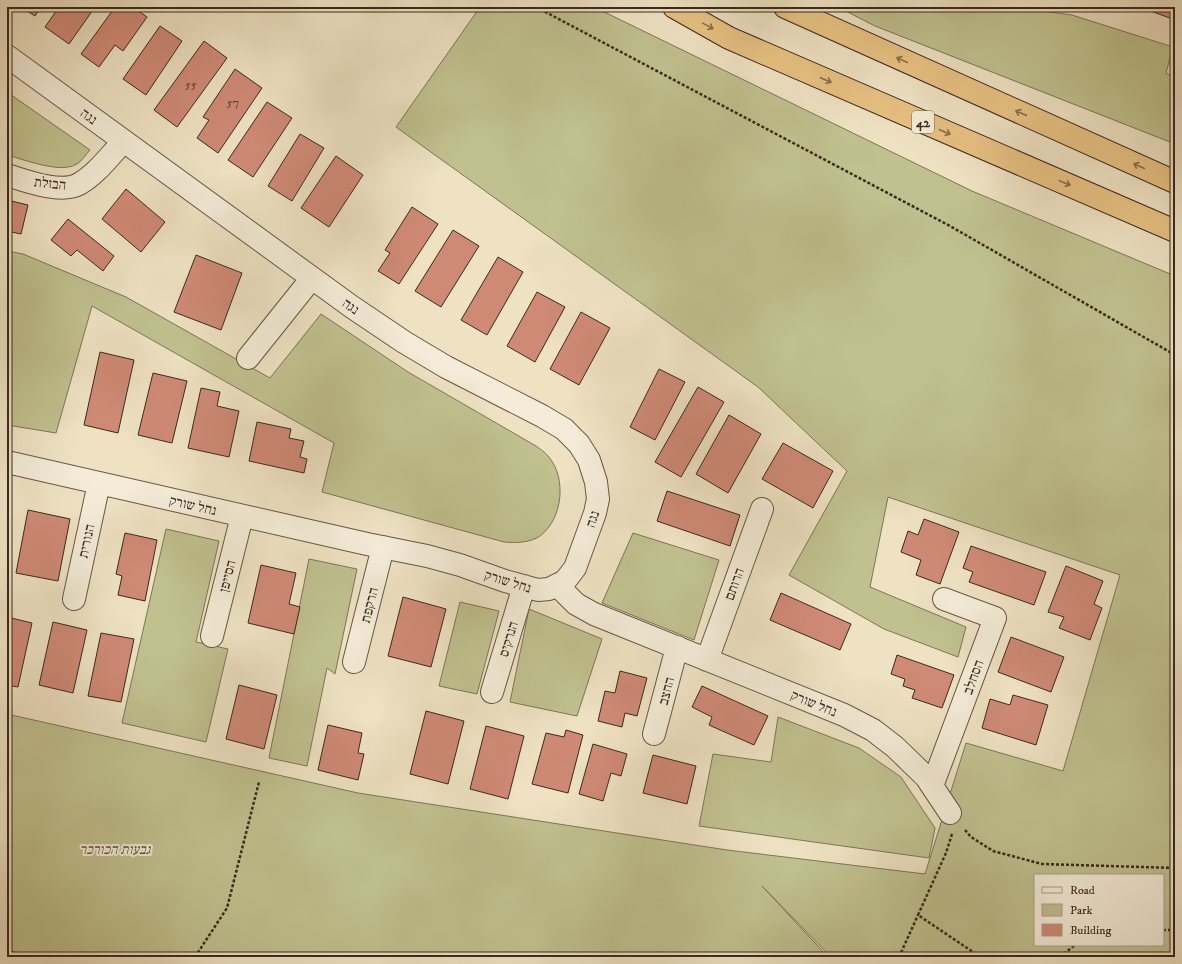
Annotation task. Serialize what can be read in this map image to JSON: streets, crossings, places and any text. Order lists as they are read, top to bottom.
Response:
{
  "streets": {
    "highway": ["42"],
    "street": [
      "נגה",
      "הבזלת",
      "נחל שורק",
      "הנורית",
      "הסייפן",
      "הרותם",
      "הרקפת",
      "הנרקיס",
      "הסחלב",
      "החצב"
    ]
  },
  "crossings": [
    ["נגה", "הבזלת"],
    ["נגה", "נחל שורק"],
    ["נחל שורק", "הנורית"],
    ["נחל שורק", "הסייפן"],
    ["נחל שורק", "הרותם"],
    ["נחל שורק", "הרקפת"],
    ["נחל שורק", "הנרקיס"],
    ["נחל שורק", "הסחלב"],
    ["נחל שורק", "החצב"]
  ],
  "parks": ["גבעות הכורכר"],
  "house_numbers": ["55", "57"],
  "legend": ["Road", "Park", "Building"]
}
